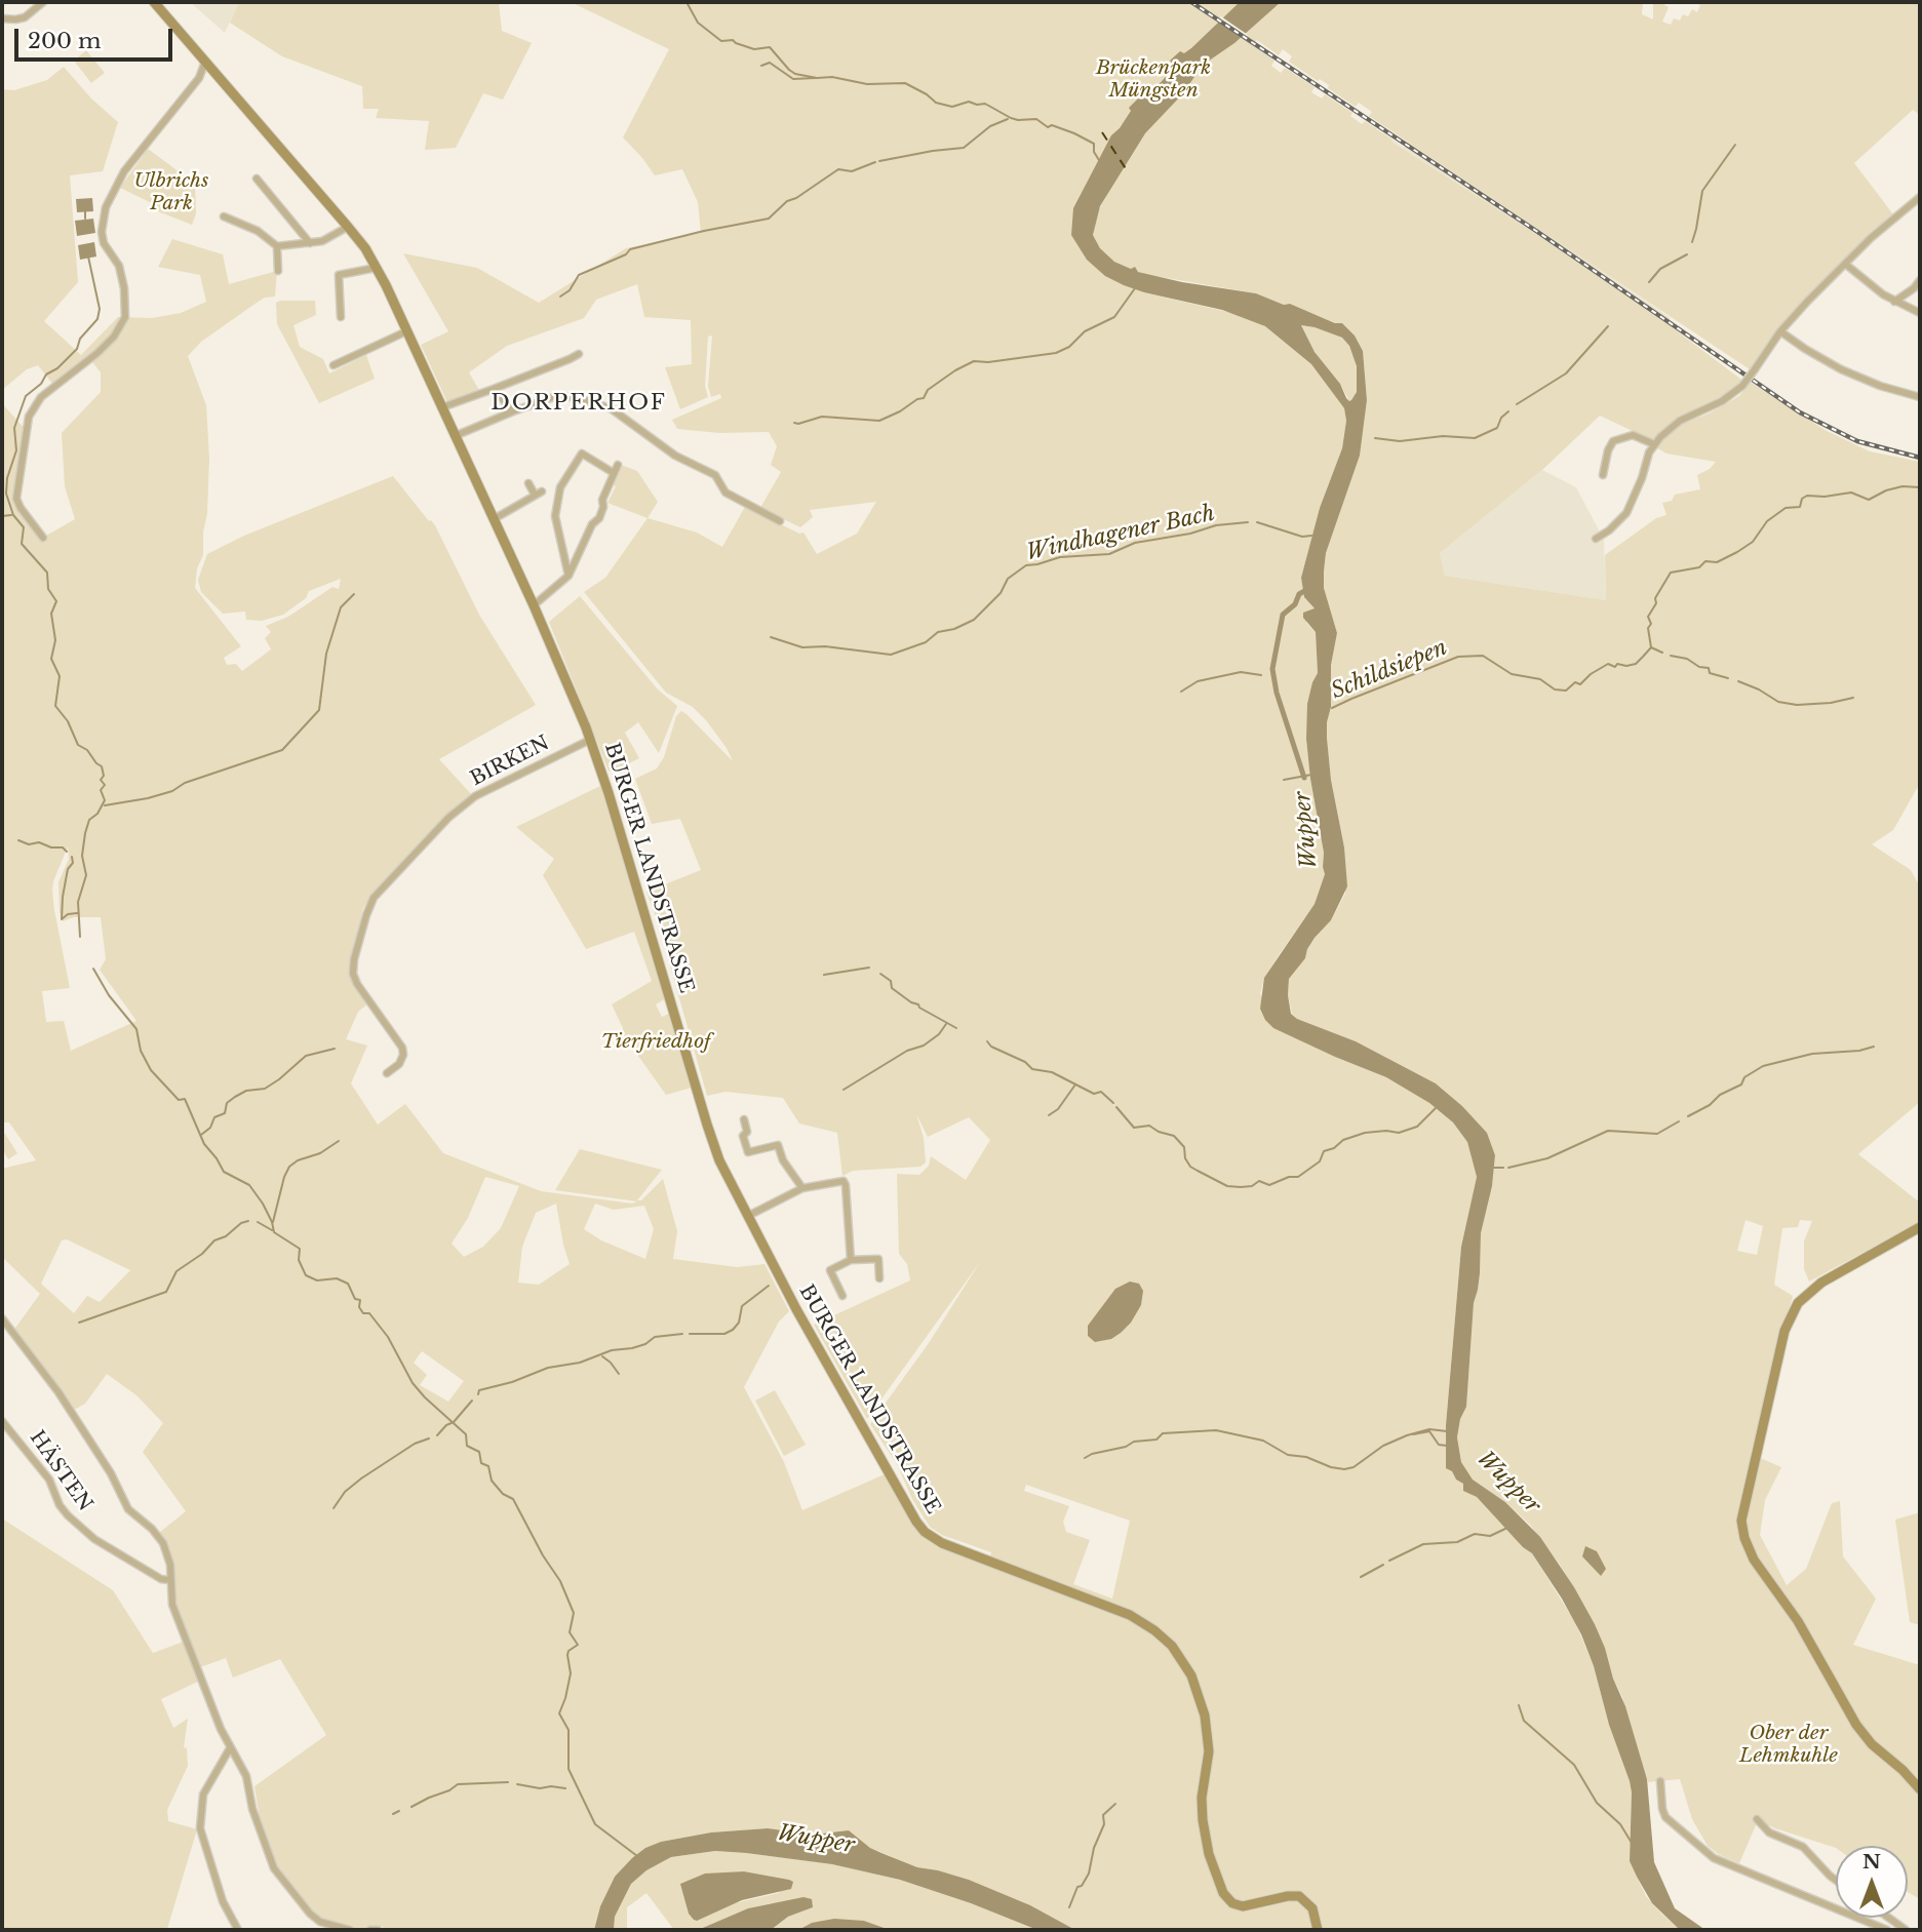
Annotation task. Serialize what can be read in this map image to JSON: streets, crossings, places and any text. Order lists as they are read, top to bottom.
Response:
{
  "streets": {
    "main road": ["BURGER LANDSTRASSE"],
    "street": ["BIRKEN", "HÄSTEN"]
  },
  "crossings": [
    ["BIRKEN", "BURGER LANDSTRASSE"]
  ],
  "districts": ["DORPERHOF"],
  "water": ["Windhagener Bach", "Schildsiepen", "Wupper"],
  "parks": [
    "Brückenpark Müngsten",
    "Ulbrichs Park",
    "Tierfriedhof",
    "Ober der Lehmkuhle"
  ],
  "scale_bar": "200 m",
  "north": "top"
}
